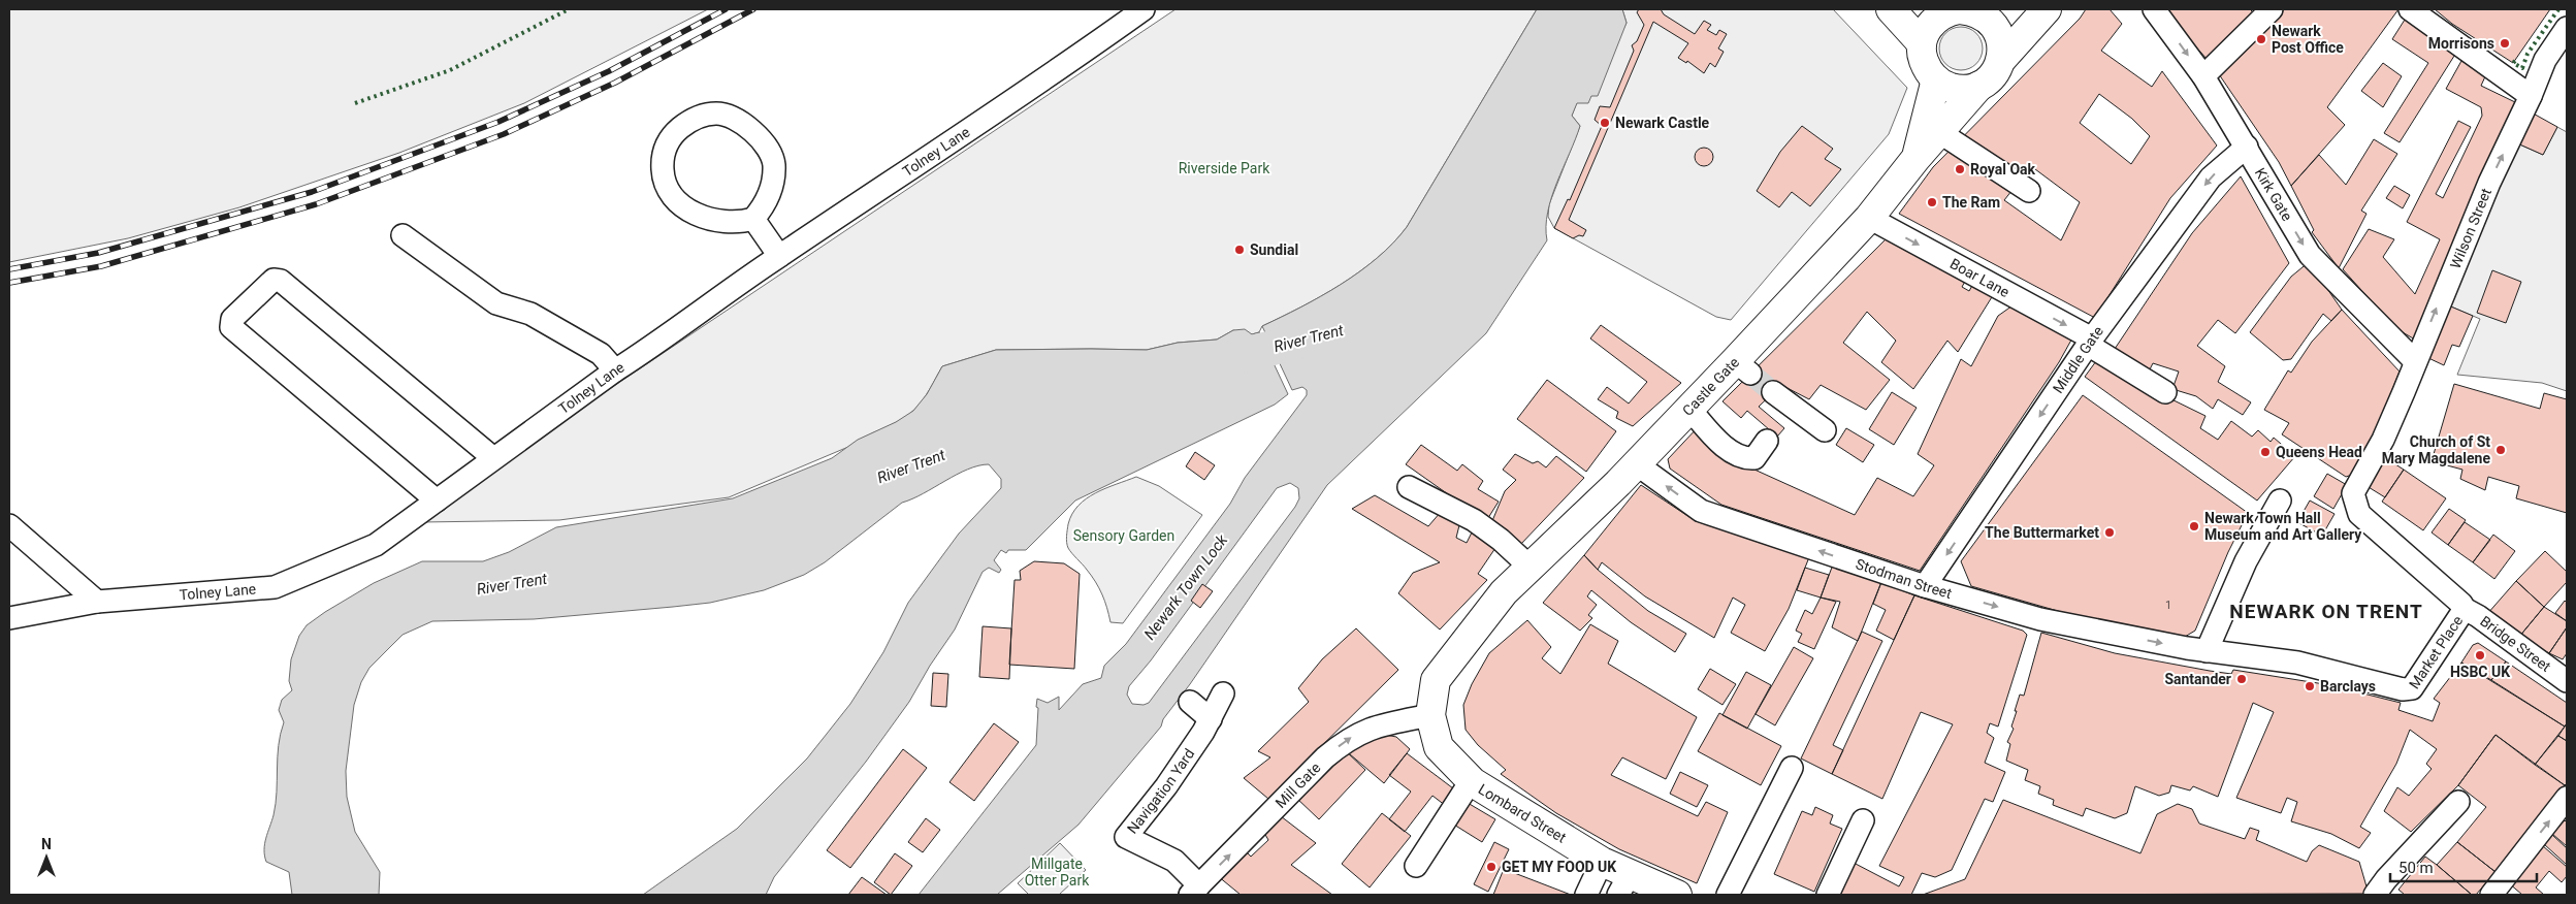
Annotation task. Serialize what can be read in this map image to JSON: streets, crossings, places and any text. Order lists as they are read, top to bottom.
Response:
{
  "streets": {
    "main road": ["Castle Gate", "Lombard Street"],
    "street": [
      "Tolney Lane",
      "Kirk Gate",
      "Wilson Street",
      "Boar Lane",
      "Middle Gate",
      "Stodman Street",
      "Bridge Street",
      "Market Place",
      "Mill Gate",
      "Navigation Yard"
    ]
  },
  "crossings": [
    ["Kirk Gate", "Wilson Street"],
    ["Kirk Gate", "Middle Gate"],
    ["Wilson Street", "Market Place"],
    ["Boar Lane", "Middle Gate"],
    ["Boar Lane", "Castle Gate"],
    ["Middle Gate", "Stodman Street"],
    ["Castle Gate", "Stodman Street"],
    ["Castle Gate", "Lombard Street"],
    ["Stodman Street", "Market Place"],
    ["Bridge Street", "Market Place"],
    ["Mill Gate", "Navigation Yard"],
    ["Mill Gate", "Lombard Street"]
  ],
  "one_way": [
    "Kirk Gate",
    "Wilson Street",
    "Middle Gate",
    "Mill Gate"
  ],
  "districts": ["NEWARK ON TRENT"],
  "water": ["River Trent", "Newark Town Lock"],
  "parks": ["Riverside Park", "Sensory Garden", "Millgate Otter Park"],
  "places": [
    "Newark Post Office",
    "Morrisons",
    "Newark Castle",
    "Royal Oak",
    "The Ram",
    "Sundial",
    "Church of St Mary Magdalene",
    "Queens Head",
    "Newark Town Hall Museum and Art Gallery",
    "The Buttermarket",
    "HSBC UK",
    "Santander",
    "Barclays",
    "GET MY FOOD UK"
  ],
  "house_numbers": ["1"],
  "scale_bar": "50 m",
  "north": "top"
}
